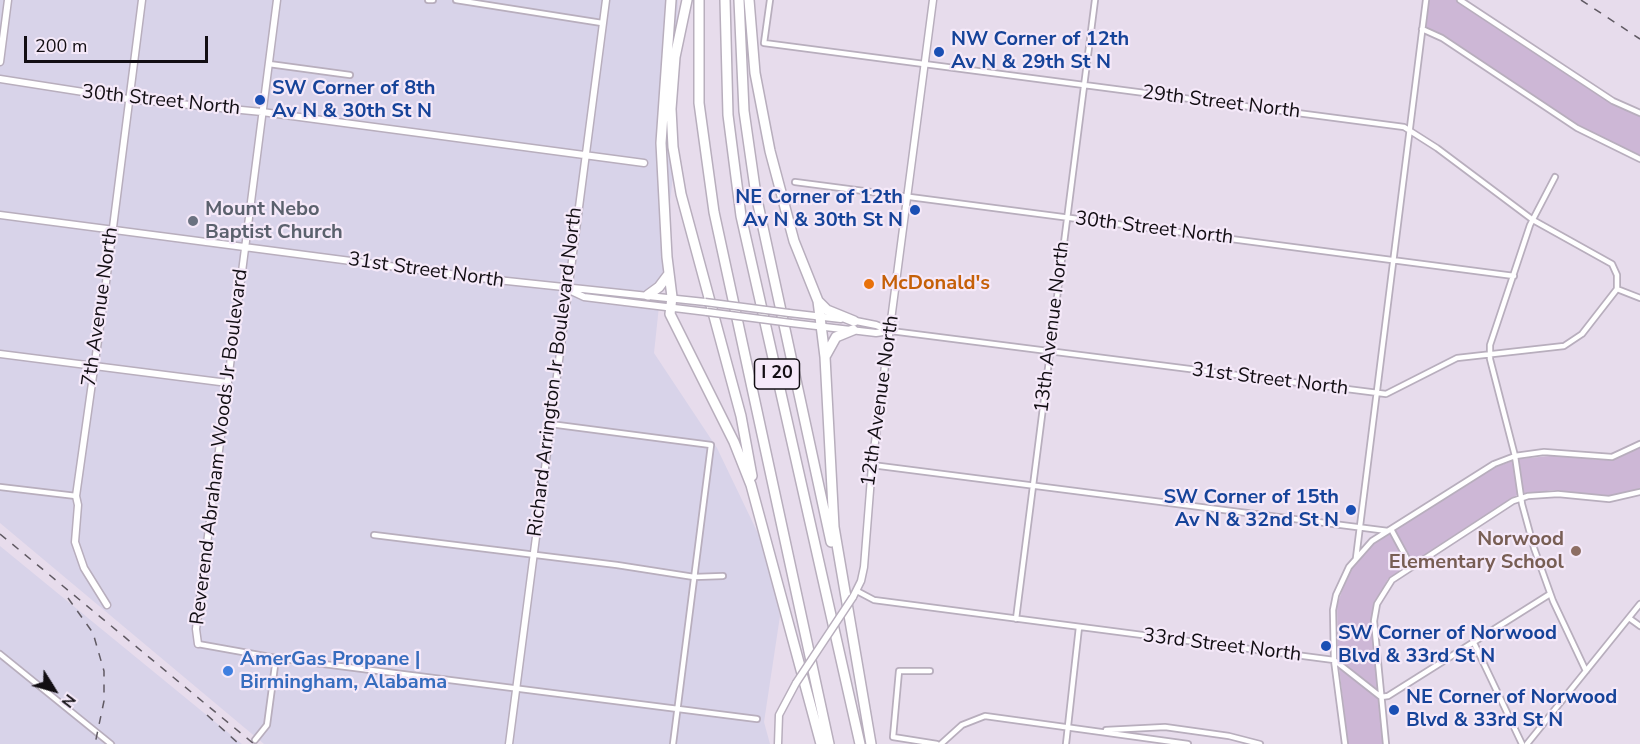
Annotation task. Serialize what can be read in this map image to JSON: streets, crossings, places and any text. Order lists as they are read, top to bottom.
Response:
{
  "streets": {
    "highway": ["I 20"],
    "street": [
      "30th Street North",
      "29th Street North",
      "31st Street North",
      "7th Avenue North",
      "13th Avenue North",
      "Richard Arrington Jr Boulevard North",
      "12th Avenue North",
      "Reverend Abraham Woods Jr Boulevard",
      "33rd Street North"
    ]
  },
  "crossings": [
    ["30th Street North", "7th Avenue North"],
    ["30th Street North", "13th Avenue North"],
    ["30th Street North", "Richard Arrington Jr Boulevard North"],
    ["30th Street North", "12th Avenue North"],
    ["30th Street North", "Reverend Abraham Woods Jr Boulevard"],
    ["29th Street North", "31st Street North"],
    ["29th Street North", "13th Avenue North"],
    ["29th Street North", "12th Avenue North"],
    ["31st Street North", "7th Avenue North"],
    ["31st Street North", "13th Avenue North"],
    ["31st Street North", "Richard Arrington Jr Boulevard North"],
    ["31st Street North", "12th Avenue North"],
    ["31st Street North", "Reverend Abraham Woods Jr Boulevard"],
    ["13th Avenue North", "33rd Street North"],
    ["12th Avenue North", "33rd Street North"]
  ],
  "places": [
    "NW Corner of 12th Av N & 29th St N",
    "SW Corner of 8th Av N & 30th St N",
    "NE Corner of 12th Av N & 30th St N",
    "Mount Nebo Baptist Church",
    "McDonald's",
    "SW Corner of 15th Av N & 32nd St N",
    "Norwood Elementary School",
    "SW Corner of Norwood Blvd & 33rd St N",
    "AmerGas Propane | Birmingham, Alabama",
    "NE Corner of Norwood Blvd & 33rd St N"
  ],
  "scale_bar": "200 m",
  "north": "bottom right"
}
